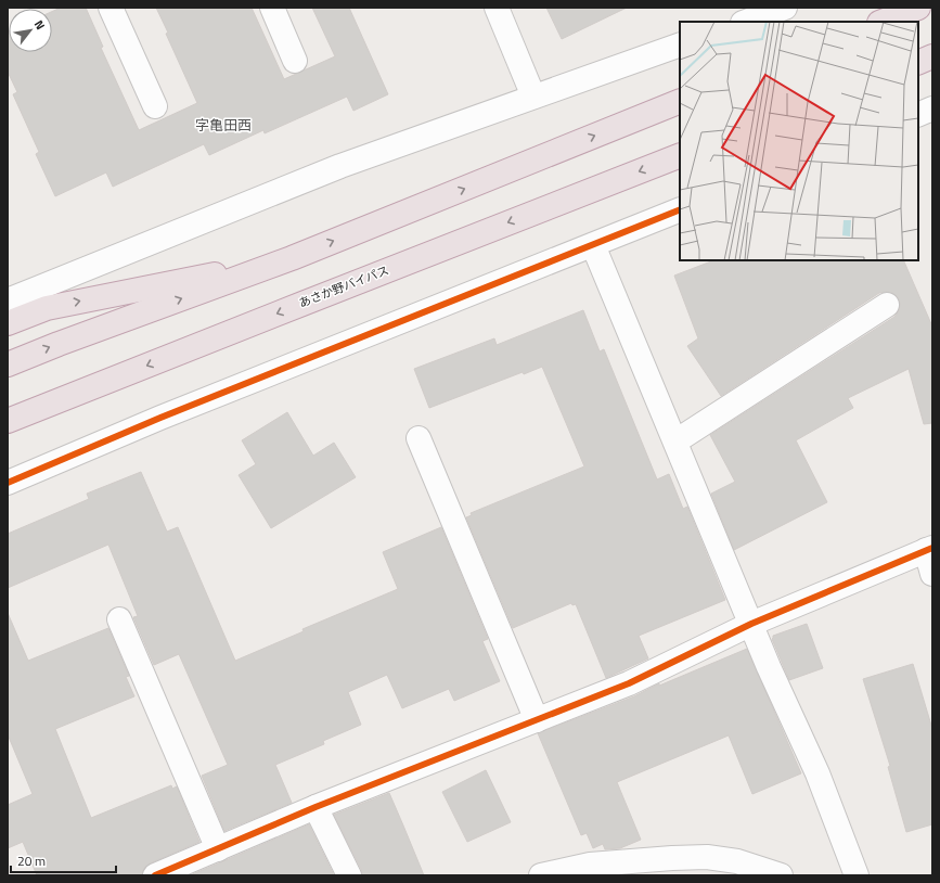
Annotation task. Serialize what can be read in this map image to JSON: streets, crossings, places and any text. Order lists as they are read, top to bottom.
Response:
{
  "streets": {
    "highway": ["あさか野バイパス"]
  },
  "districts": ["字亀田西"],
  "scale_bar": "20 m",
  "north": "top right"
}
